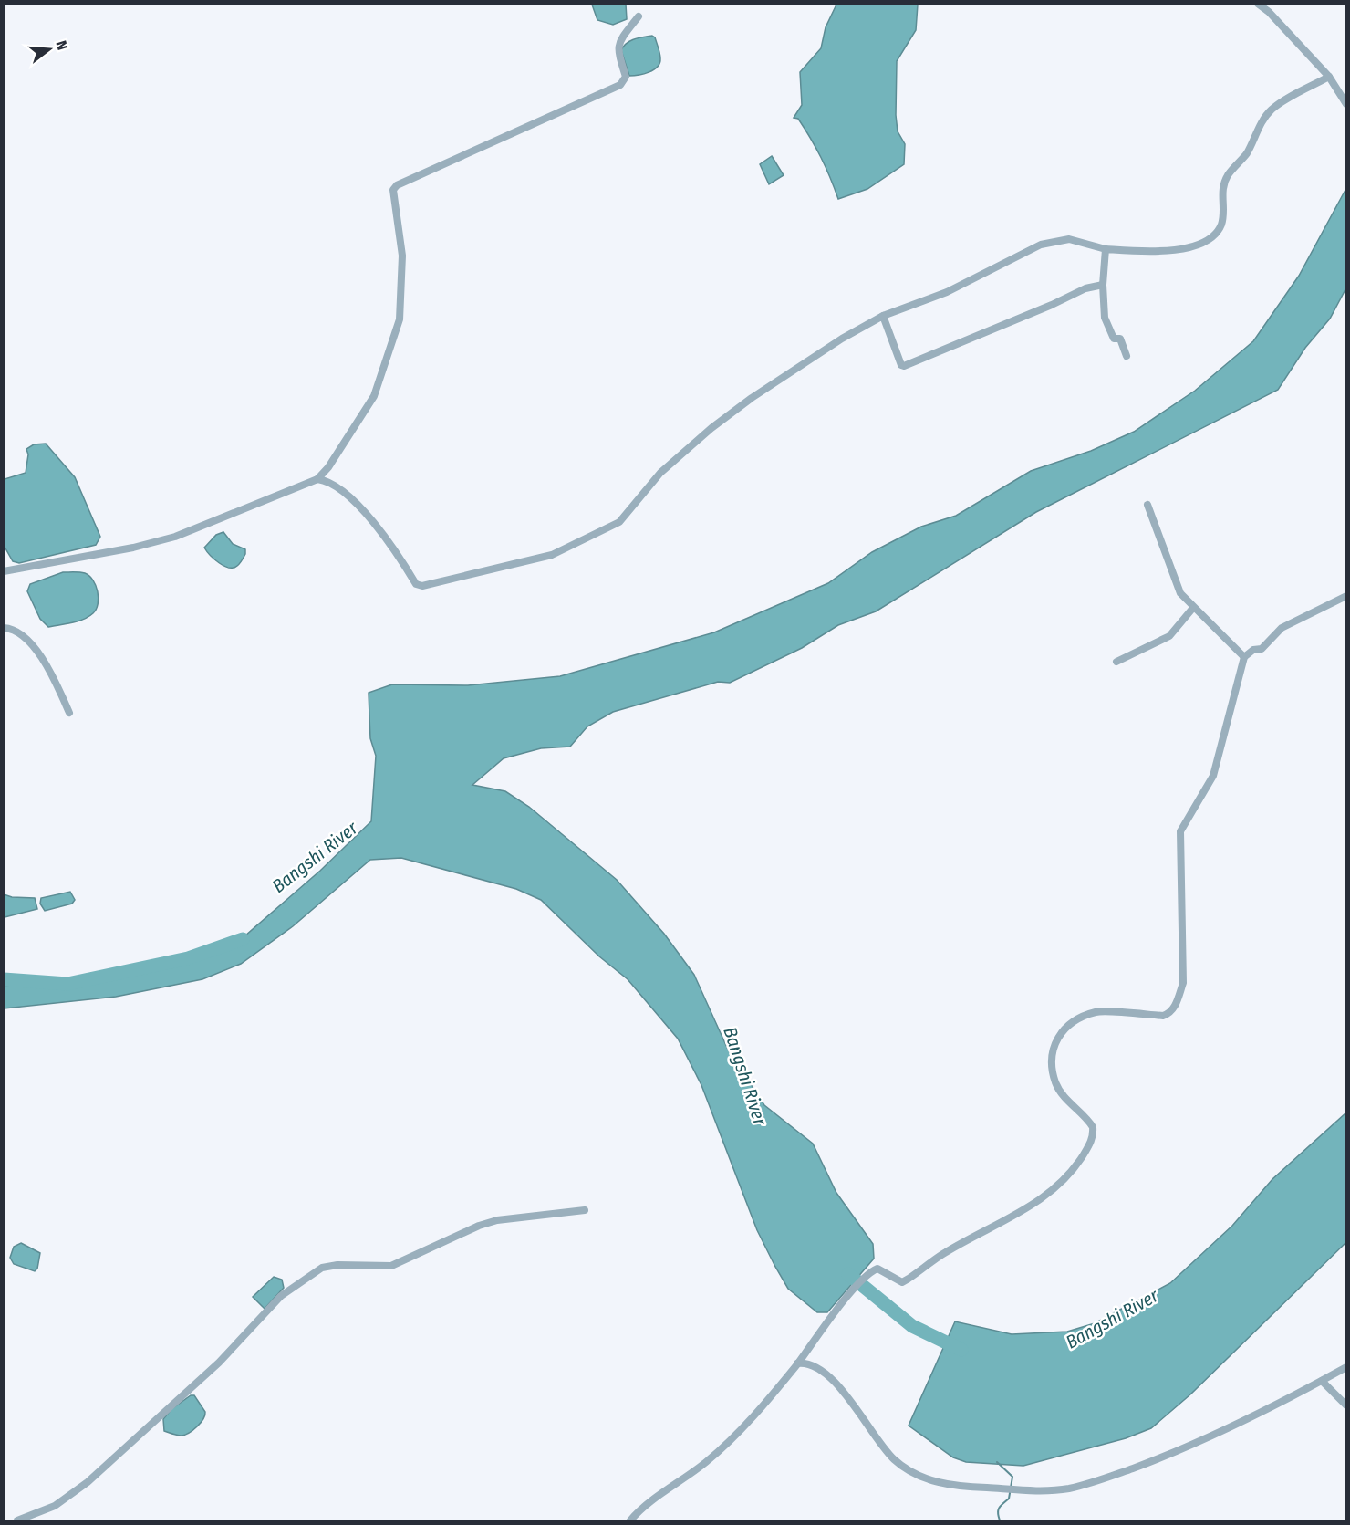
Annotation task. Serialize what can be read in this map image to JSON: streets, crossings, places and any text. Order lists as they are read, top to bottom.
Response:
{
  "water": ["Bangshi River"],
  "north": "right"
}
